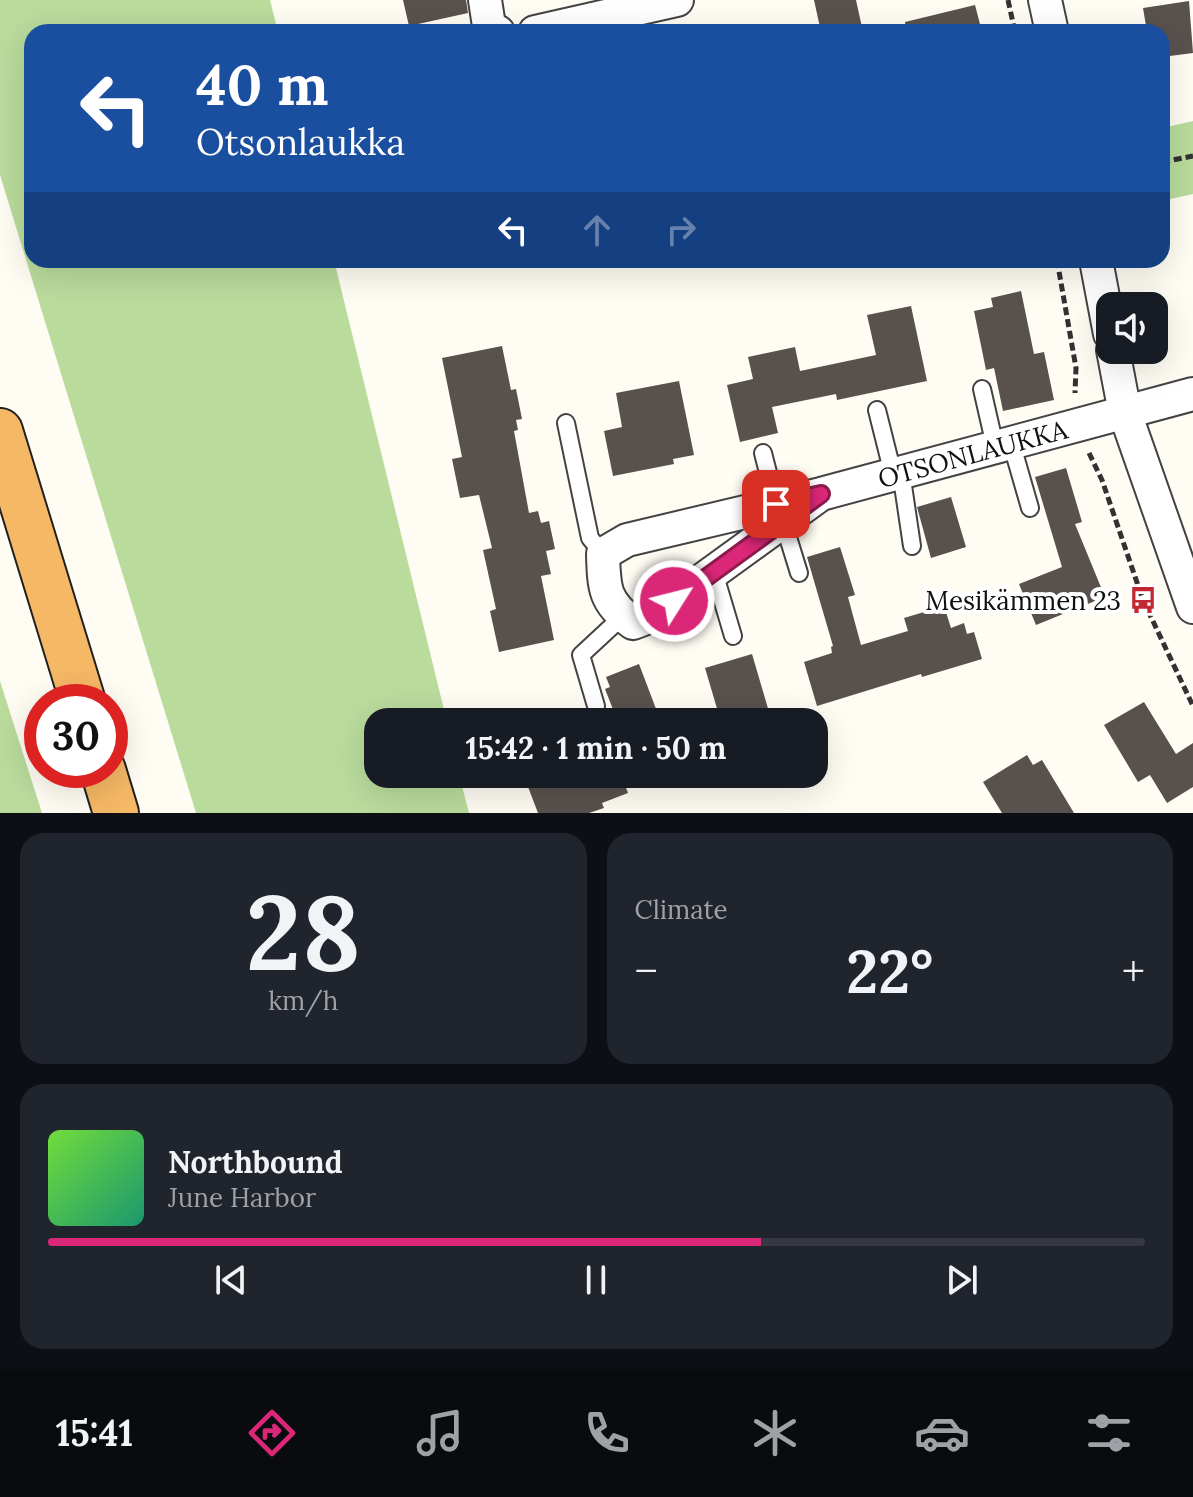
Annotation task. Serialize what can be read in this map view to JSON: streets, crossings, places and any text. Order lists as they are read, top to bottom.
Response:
{
  "streets": {
    "street": ["OTSONLAUKKA"]
  },
  "places": {
    "bus stop": ["Mesikämmen 23"]
  },
  "page": {
    "turn": ["40 m", "Otsonlaukka"],
    "limit": "30",
    "trip": "15:42 · 1 min · 50 m",
    "tile": [
      ["28", "km/h"],
      "Climate"
    ],
    "heat": ["−", "22°", "+"],
    "song": ["Northbound", "June Harbor"],
    "tabs": "15:41"
  }
}
